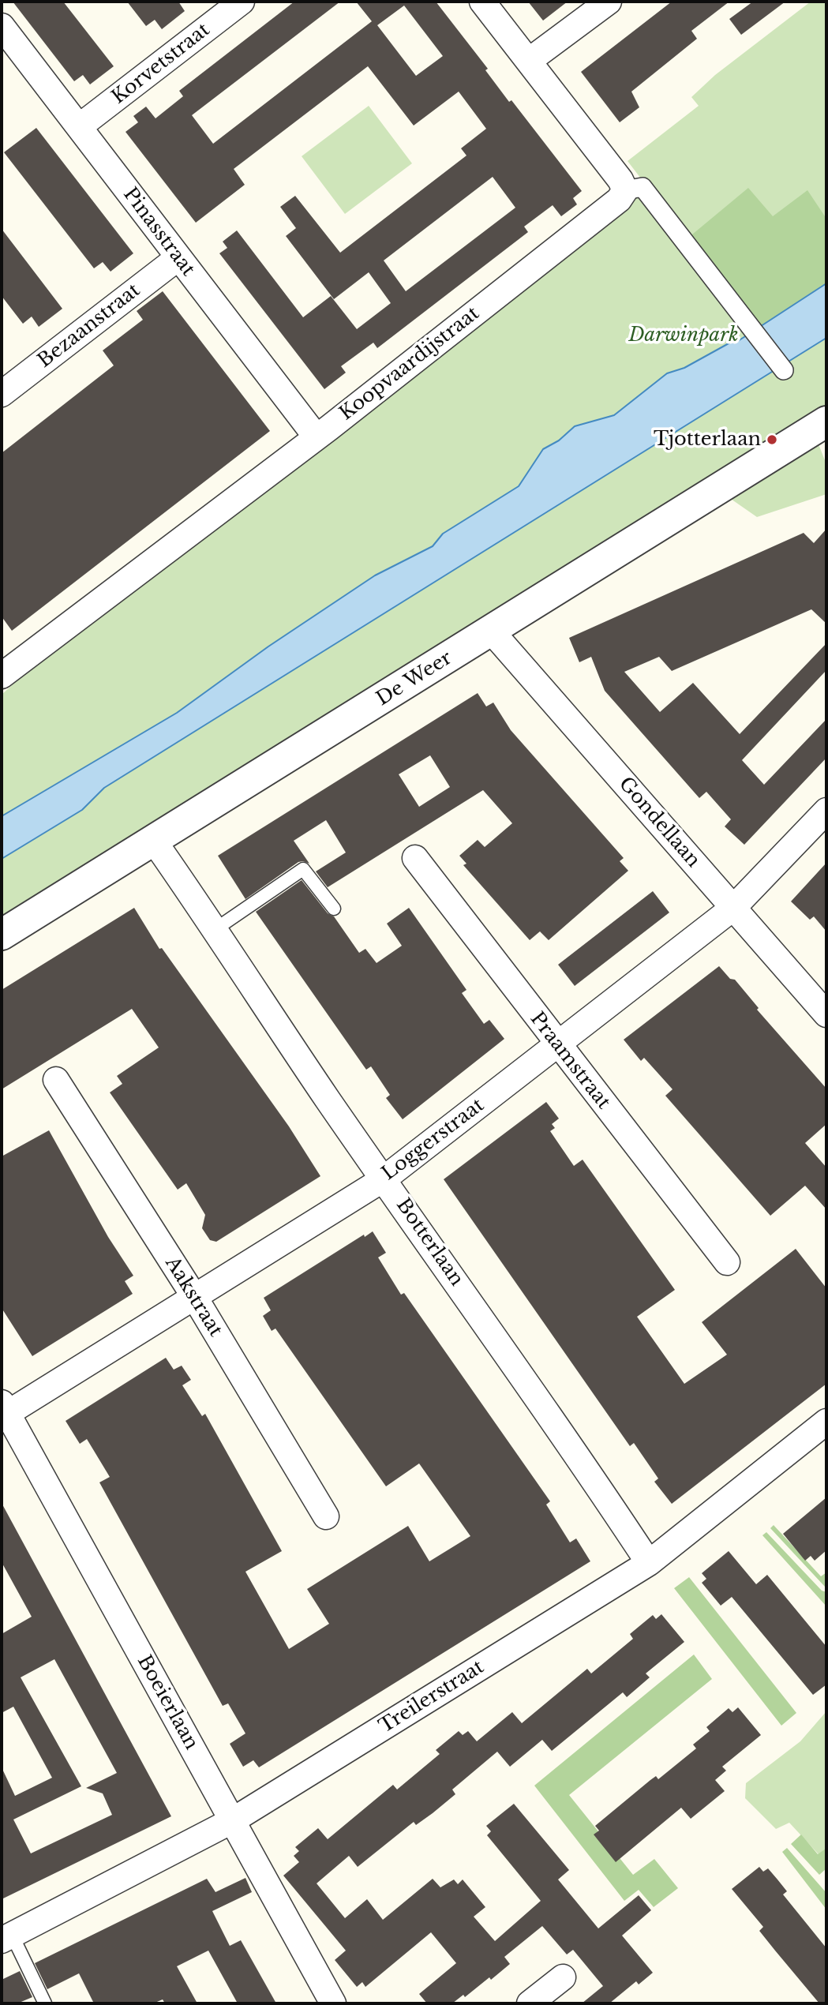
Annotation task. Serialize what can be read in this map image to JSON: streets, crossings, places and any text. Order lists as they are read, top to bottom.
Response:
{
  "streets": {
    "street": [
      "Korvetstraat",
      "Pinasstraat",
      "Bezaanstraat",
      "Koopvaardijstraat",
      "De Weer",
      "Gondellaan",
      "Praamstraat",
      "Loggerstraat",
      "Botterlaan",
      "Aakstraat",
      "Treilerstraat",
      "Boeierlaan"
    ]
  },
  "crossings": [
    ["Korvetstraat", "Pinasstraat"],
    ["Pinasstraat", "Bezaanstraat"],
    ["Pinasstraat", "Koopvaardijstraat"],
    ["De Weer", "Gondellaan"],
    ["De Weer", "Botterlaan"],
    ["Gondellaan", "Loggerstraat"],
    ["Praamstraat", "Loggerstraat"],
    ["Loggerstraat", "Botterlaan"],
    ["Loggerstraat", "Aakstraat"],
    ["Loggerstraat", "Boeierlaan"],
    ["Botterlaan", "Treilerstraat"],
    ["Treilerstraat", "Boeierlaan"]
  ],
  "parks": ["Darwinpark"],
  "places": ["Tjotterlaan"]
}
